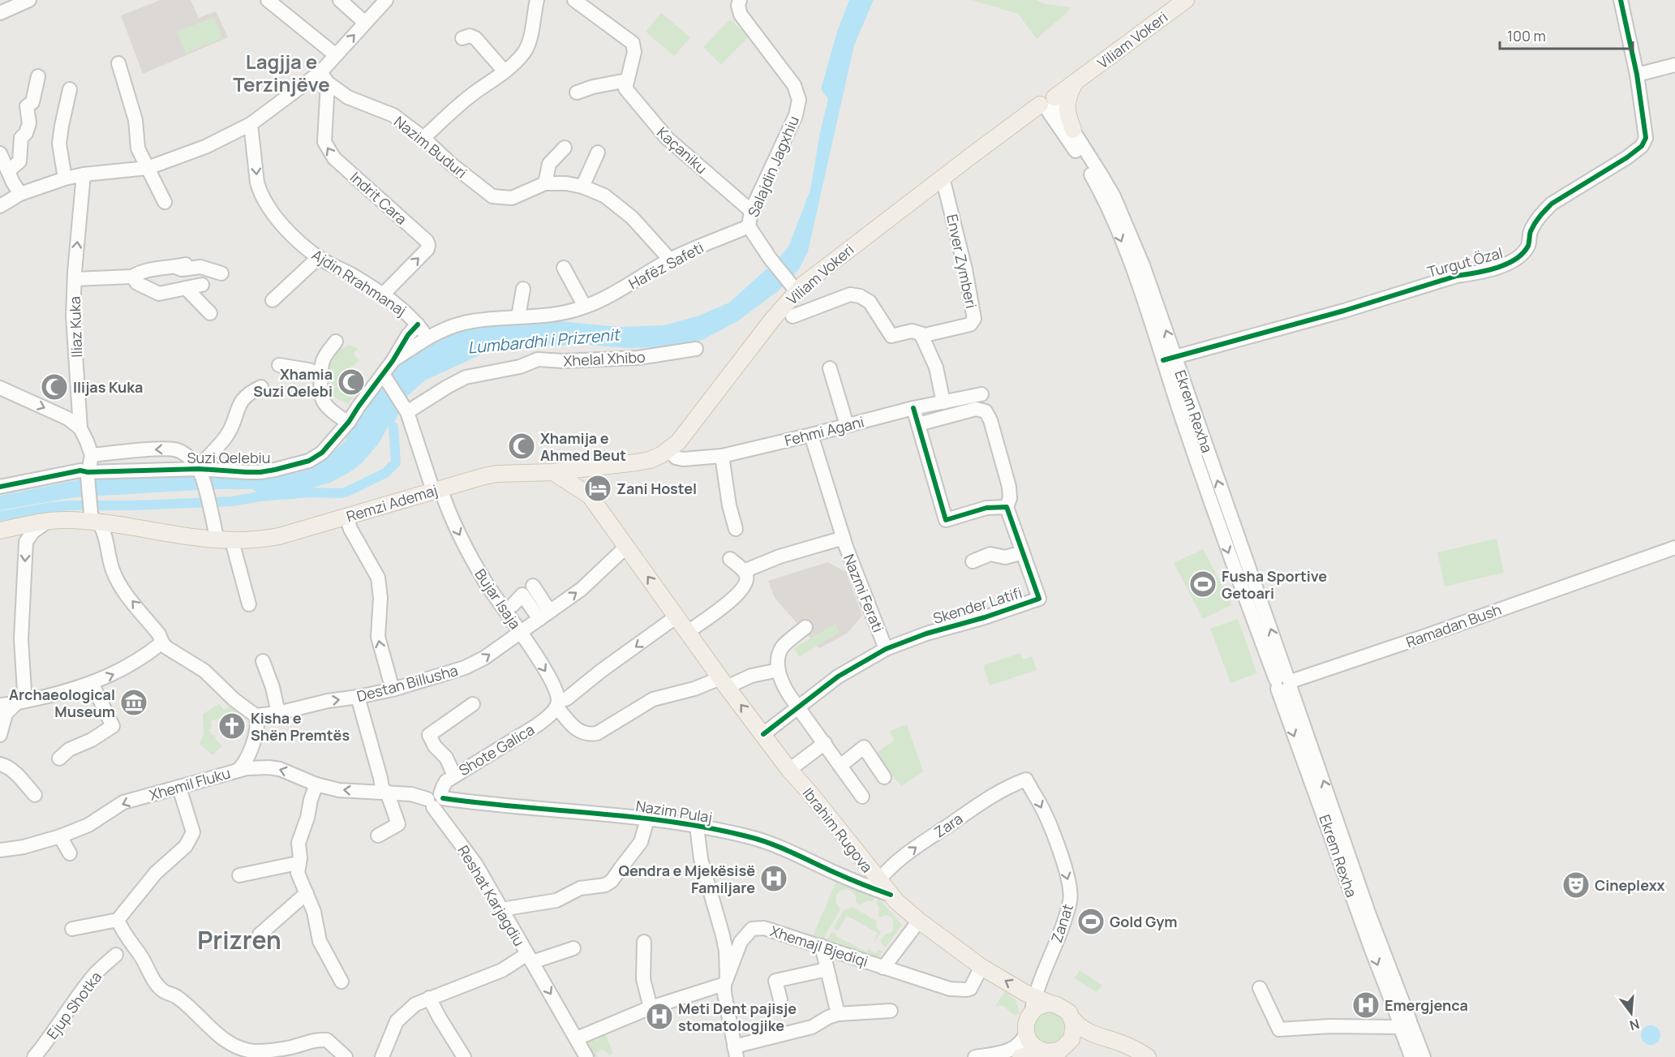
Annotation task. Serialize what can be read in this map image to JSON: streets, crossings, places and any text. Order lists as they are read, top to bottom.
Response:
{
  "streets": {
    "main road": ["Viliam Vokeri", "Remzi Ademaj", "Ibrahim Rugova"],
    "street": [
      "Nazim Buduri",
      "Kaçaniku",
      "Salajdin Jagxhiu",
      "Indrit Cara",
      "Enver Zymberi",
      "Turgut Özal",
      "Hafëz Safeti",
      "Ajdin Rrahmanaj",
      "Iliaz Kuka",
      "Xhelal Xhibo",
      "Ekrem Rexha",
      "Fehmi Agani",
      "Suzi Qelebiu",
      "Nazmi Ferati",
      "Bujar Isaja",
      "Skender Latifi",
      "Ramadan Bush",
      "Destan Billusha",
      "Shote Galica",
      "Xhemil Fluku",
      "Nazim Pulaj",
      "Zara",
      "Reshat Karjagdiu",
      "Zanat",
      "Xhemajl Bjediqi",
      "Ejup Shotka"
    ]
  },
  "crossings": [
    ["Viliam Vokeri", "Salajdin Jagxhiu"],
    ["Viliam Vokeri", "Enver Zymberi"],
    ["Viliam Vokeri", "Ekrem Rexha"],
    ["Viliam Vokeri", "Fehmi Agani"],
    ["Viliam Vokeri", "Remzi Ademaj"],
    ["Viliam Vokeri", "Ibrahim Rugova"],
    ["Nazim Buduri", "Indrit Cara"],
    ["Nazim Buduri", "Hafëz Safeti"],
    ["Kaçaniku", "Salajdin Jagxhiu"],
    ["Salajdin Jagxhiu", "Hafëz Safeti"],
    ["Indrit Cara", "Ajdin Rrahmanaj"],
    ["Turgut Özal", "Ekrem Rexha"],
    ["Hafëz Safeti", "Ajdin Rrahmanaj"],
    ["Hafëz Safeti", "Suzi Qelebiu"],
    ["Ajdin Rrahmanaj", "Suzi Qelebiu"],
    ["Iliaz Kuka", "Suzi Qelebiu"],
    ["Ekrem Rexha", "Ramadan Bush"],
    ["Fehmi Agani", "Nazmi Ferati"],
    ["Remzi Ademaj", "Bujar Isaja"],
    ["Remzi Ademaj", "Ibrahim Rugova"],
    ["Nazmi Ferati", "Skender Latifi"],
    ["Bujar Isaja", "Destan Billusha"],
    ["Bujar Isaja", "Shote Galica"],
    ["Skender Latifi", "Ibrahim Rugova"],
    ["Destan Billusha", "Ibrahim Rugova"],
    ["Shote Galica", "Xhemil Fluku"],
    ["Shote Galica", "Nazim Pulaj"],
    ["Shote Galica", "Ibrahim Rugova"],
    ["Shote Galica", "Reshat Karjagdiu"],
    ["Xhemil Fluku", "Nazim Pulaj"],
    ["Xhemil Fluku", "Reshat Karjagdiu"],
    ["Nazim Pulaj", "Ibrahim Rugova"],
    ["Nazim Pulaj", "Reshat Karjagdiu"],
    ["Zara", "Ibrahim Rugova"],
    ["Zara", "Zanat"],
    ["Ibrahim Rugova", "Zanat"],
    ["Ibrahim Rugova", "Xhemajl Bjediqi"]
  ],
  "one_way": [
    "Indrit Cara",
    "Iliaz Kuka",
    "Destan Billusha",
    "Shote Galica",
    "Xhemil Fluku",
    "Zara",
    "Zanat"
  ],
  "districts": ["Lagjja e Terzinjëve", "Prizren"],
  "water": ["Lumbardhi i Prizrenit"],
  "places": {
    "mosque": ["Xhamia Suzi Qelebi", "Ilijas Kuka", "Xhamija e Ahmed Beut"],
    "hotel": ["Zani Hostel"],
    "sports": ["Fusha Sportive Getoari", "Gold Gym"],
    "museum": ["Archaeological Museum"],
    "church": ["Kisha e Shën Premtës"],
    "hospital": ["Qendra e Mjekësisë Familjare", "Emergjenca", "Meti Dent pajisje stomatologjike"],
    "theatre": ["Cineplexx"]
  },
  "scale_bar": "100 m",
  "north": "bottom"
}
